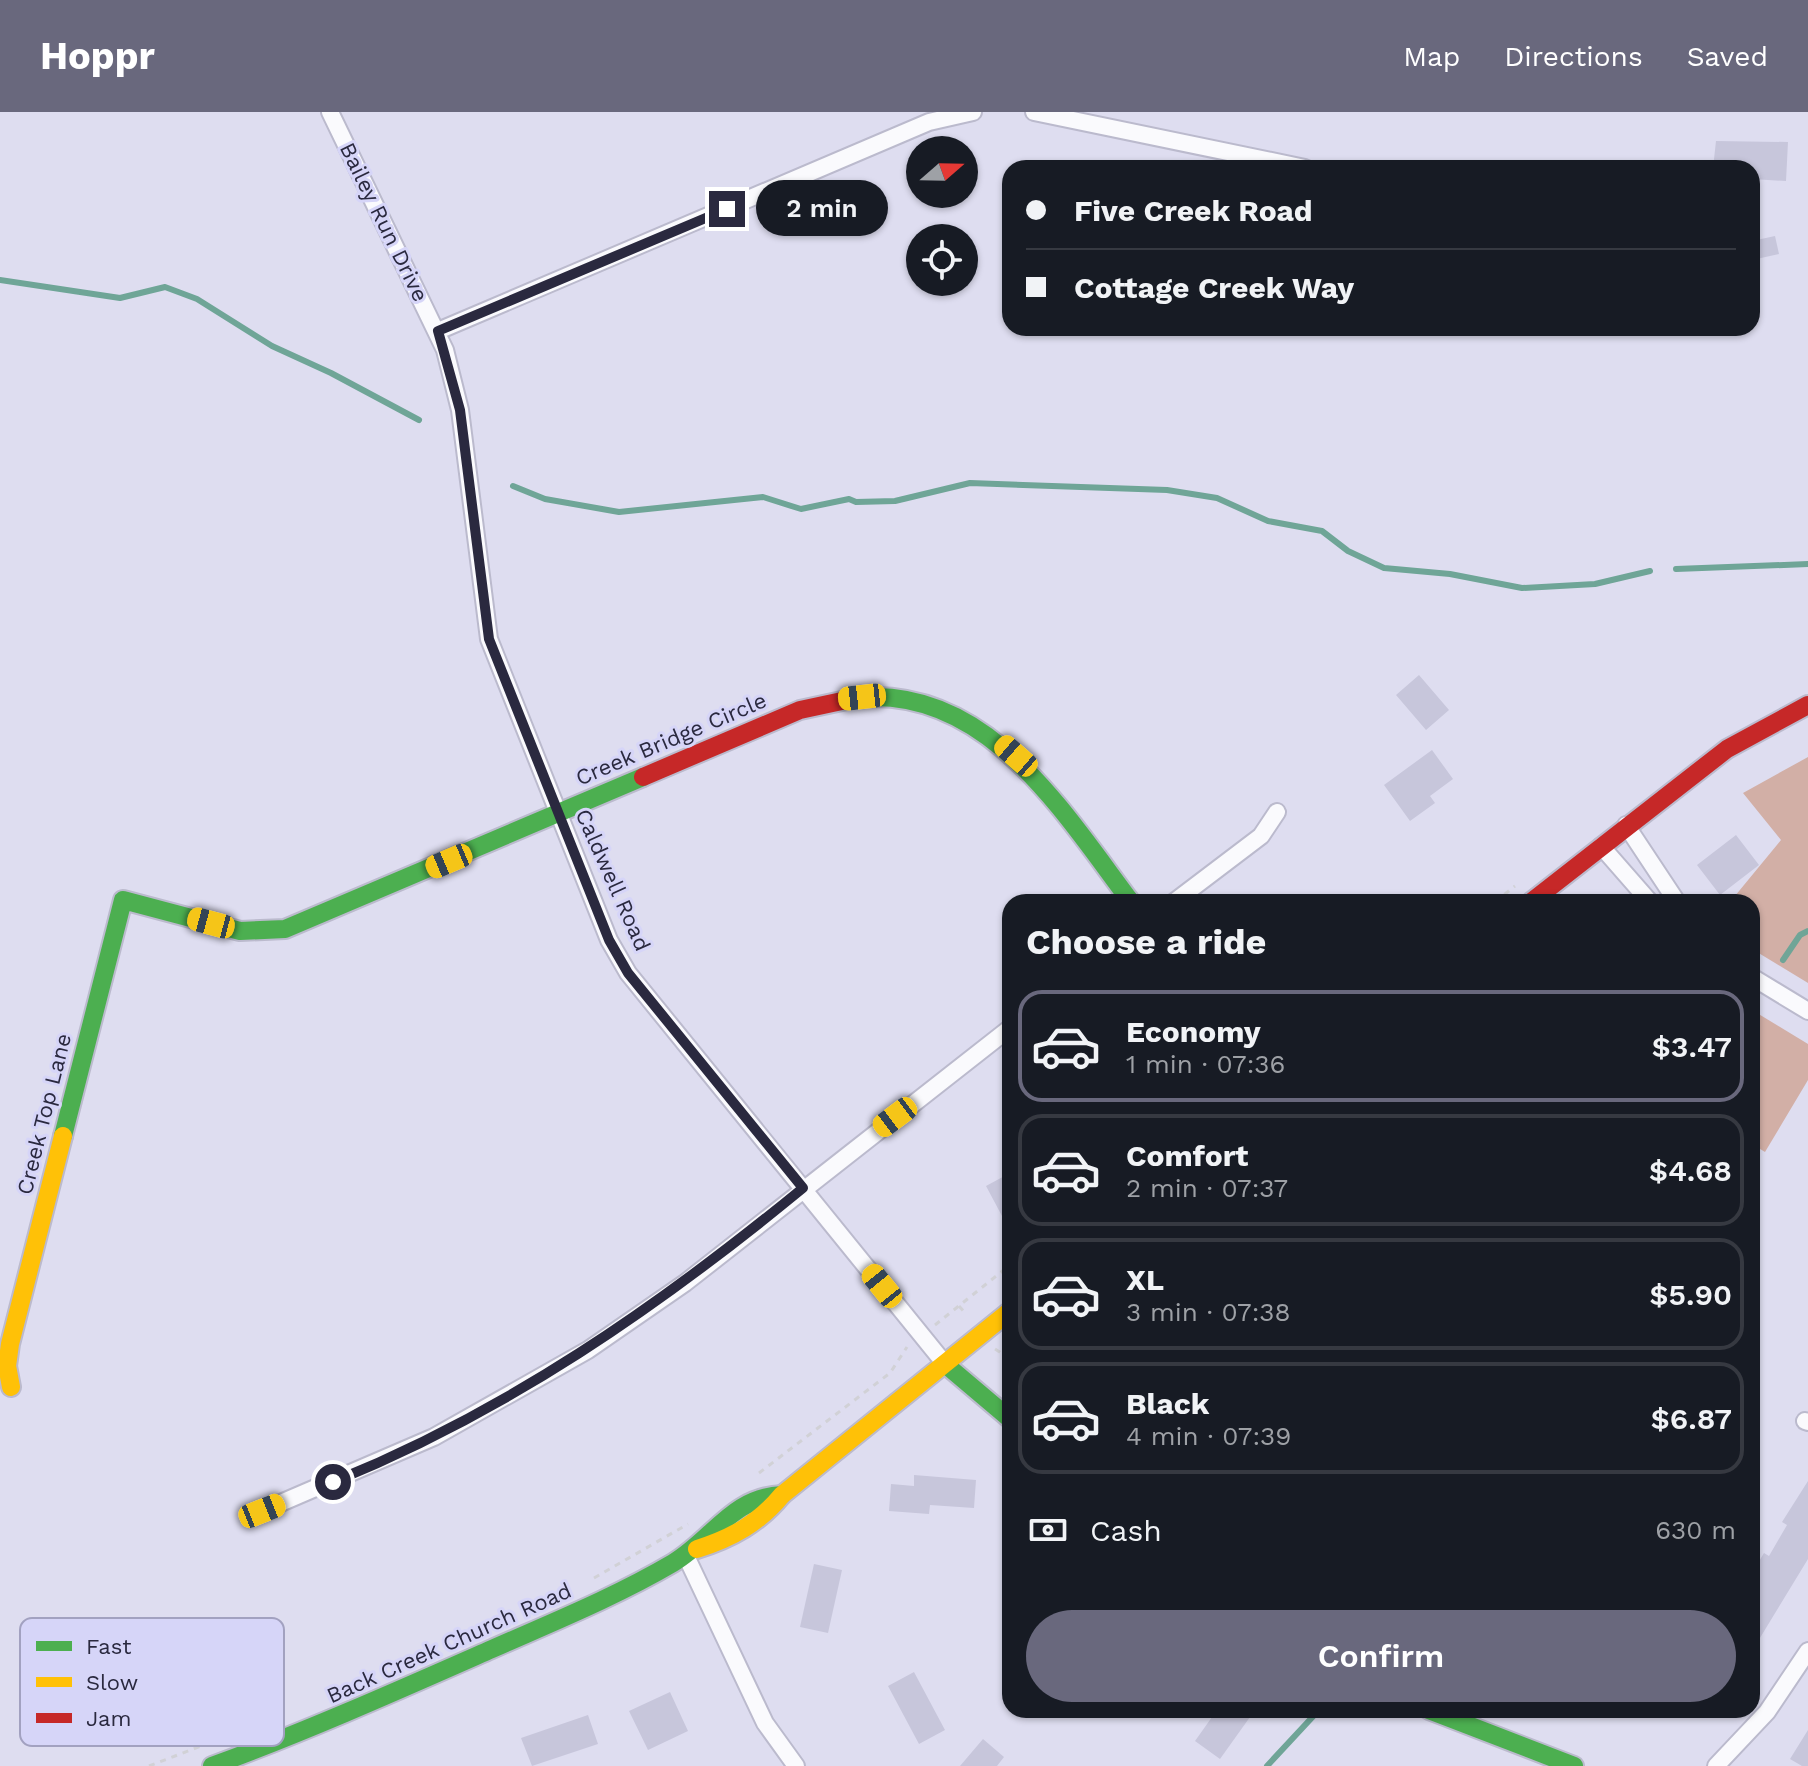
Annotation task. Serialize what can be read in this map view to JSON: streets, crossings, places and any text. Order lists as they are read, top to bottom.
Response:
{
  "streets": {
    "street": [
      "Bailey Run Drive",
      "Creek Bridge Circle",
      "Caldwell Road",
      "Creek Top Lane",
      "Back Creek Church Road"
    ]
  },
  "crossings": [
    ["Bailey Run Drive", "Caldwell Road"],
    ["Creek Bridge Circle", "Caldwell Road"],
    ["Creek Bridge Circle", "Creek Top Lane"],
    ["Caldwell Road", "Back Creek Church Road"]
  ],
  "legend": ["Fast", "Slow", "Jam"],
  "north": "right",
  "page": {
    "header": "Hoppr",
    "nav": ["Map", "Directions", "Saved"],
    "banner": ["Five Creek Road", "Cottage Creek Way"],
    "bubble": "2 min",
    "heading": "Choose a ride",
    "list": [
      {
        "name": "Economy",
        "note": "1 min · 07:36",
        "value": "$3.47"
      },
      {
        "name": "Comfort",
        "note": "2 min · 07:37",
        "value": "$4.68"
      },
      {
        "name": "XL",
        "note": "3 min · 07:38",
        "value": "$5.90"
      },
      {
        "name": "Black",
        "note": "4 min · 07:39",
        "value": "$6.87"
      }
    ],
    "pay": ["Cash", "630 m"],
    "buttons": "Confirm"
  }
}
